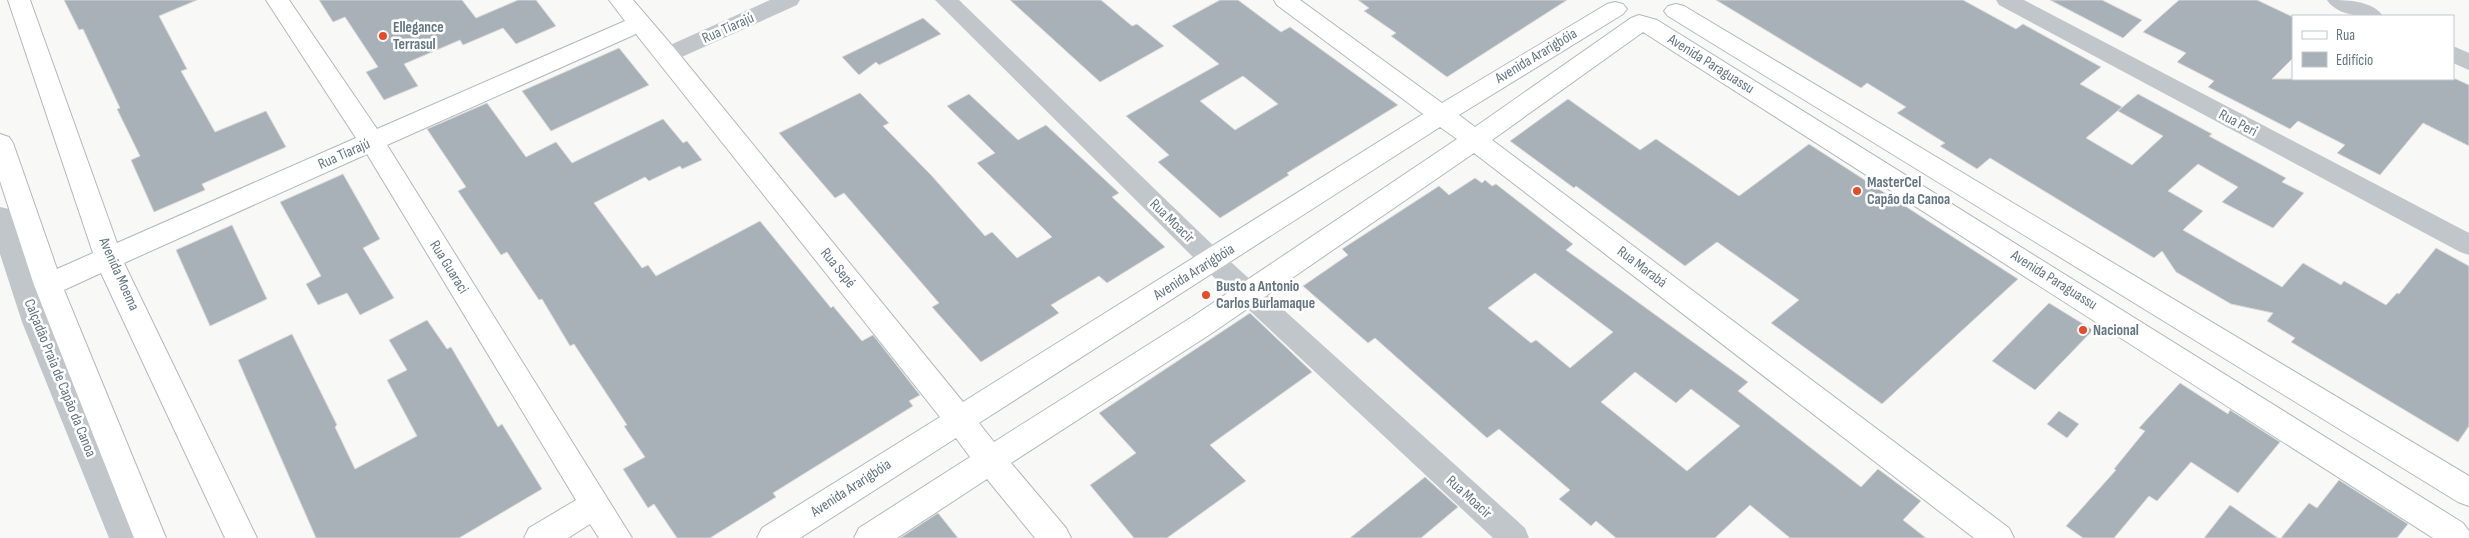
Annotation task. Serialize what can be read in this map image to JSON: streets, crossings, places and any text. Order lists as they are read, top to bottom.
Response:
{
  "streets": {
    "street": [
      "Rua Tiarajú",
      "Avenida Ararigbóia",
      "Avenida Paraguassu",
      "Rua Peri",
      "Rua Moacir",
      "Rua Guaraci",
      "Rua Marabá",
      "Rua Sepé",
      "Avenida Moema",
      "Calçadão Praia de Capão da Canoa"
    ]
  },
  "crossings": [
    ["Rua Tiarajú", "Rua Guaraci"],
    ["Rua Tiarajú", "Rua Sepé"],
    ["Rua Tiarajú", "Avenida Moema"],
    ["Avenida Ararigbóia", "Avenida Paraguassu"],
    ["Avenida Ararigbóia", "Rua Moacir"],
    ["Avenida Ararigbóia", "Rua Marabá"],
    ["Avenida Ararigbóia", "Rua Sepé"]
  ],
  "places": [
    "Ellegance Terrasul",
    "MasterCel Capão da Canoa",
    "Busto a Antonio Carlos Burlamaque",
    "Nacional"
  ],
  "legend": ["Rua", "Edifício"]
}
